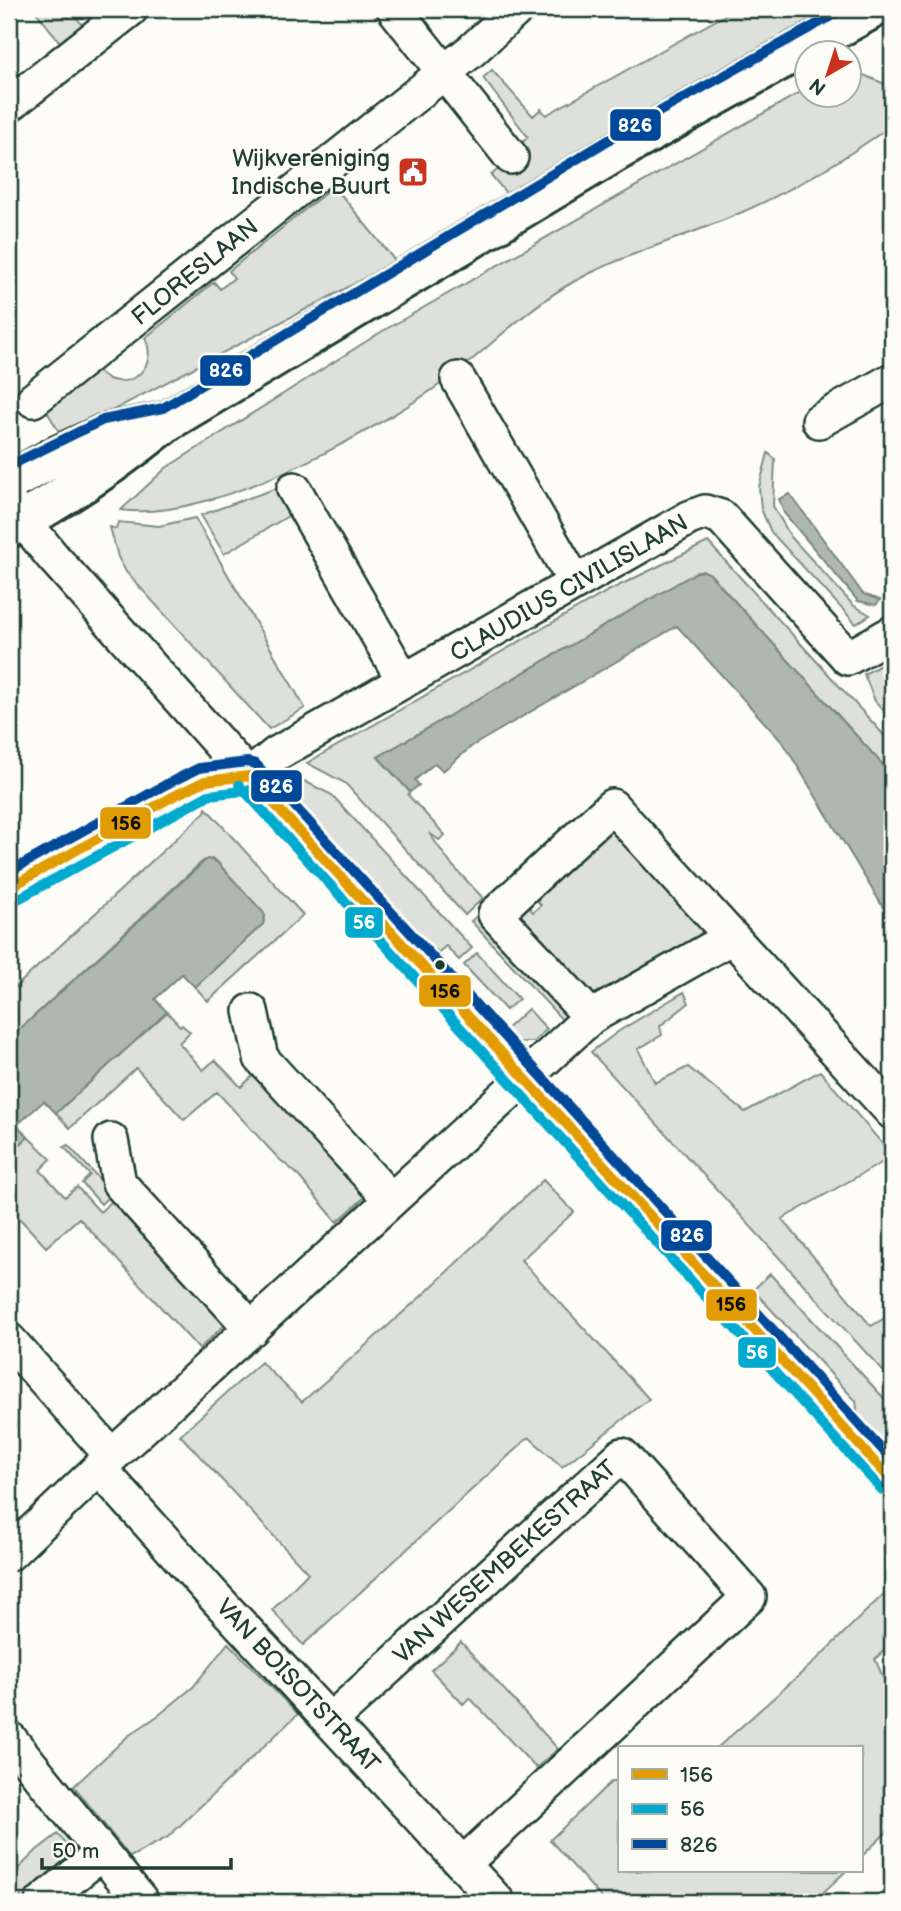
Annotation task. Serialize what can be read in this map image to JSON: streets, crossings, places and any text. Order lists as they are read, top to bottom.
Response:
{
  "streets": {
    "street": [
      "FLORESLAAN",
      "CLAUDIUS CIVILISLAAN",
      "VAN WESEMBEKESTRAAT",
      "VAN BOISOTSTRAAT"
    ]
  },
  "crossings": [
    ["VAN WESEMBEKESTRAAT", "VAN BOISOTSTRAAT"]
  ],
  "places": {
    "public building": ["Wijkvereniging Indische Buurt"]
  },
  "lines": ["transit line 826", "transit line 156", "transit line 56"],
  "legend": ["156", "56", "826"],
  "scale_bar": "50 m",
  "north": "bottom left"
}
